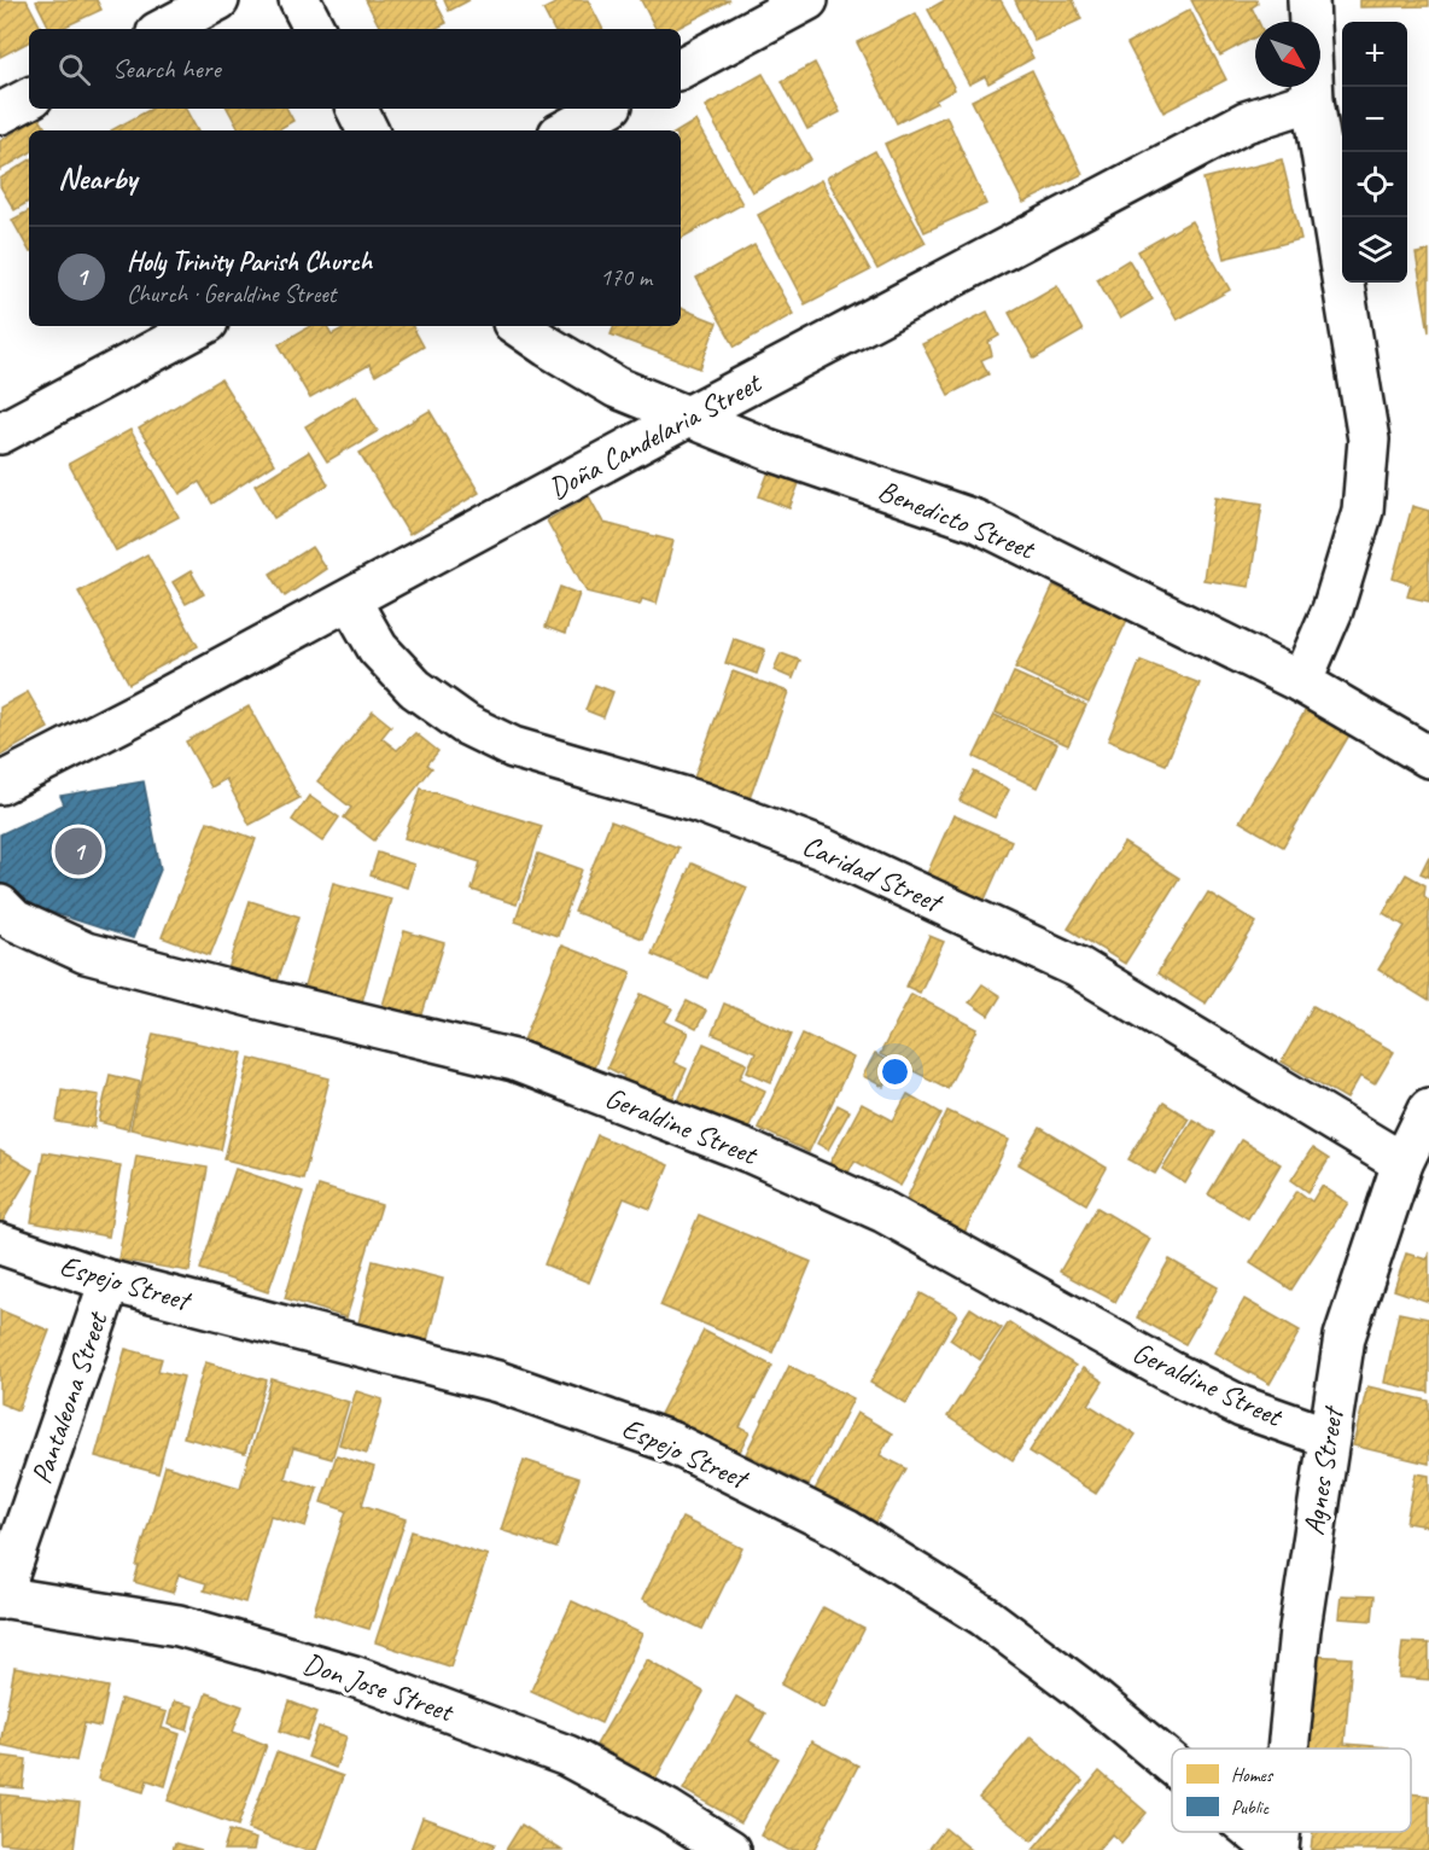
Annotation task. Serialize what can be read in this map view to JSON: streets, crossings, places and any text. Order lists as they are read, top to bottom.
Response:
{
  "streets": {
    "street": [
      "Doña Candelaria Street",
      "Benedicto Street",
      "Caridad Street",
      "Geraldine Street",
      "Espejo Street",
      "Pantaleona Street",
      "Agnes Street",
      "Don Jose Street"
    ]
  },
  "crossings": [
    ["Doña Candelaria Street", "Benedicto Street"],
    ["Doña Candelaria Street", "Caridad Street"],
    ["Caridad Street", "Agnes Street"],
    ["Geraldine Street", "Agnes Street"],
    ["Espejo Street", "Pantaleona Street"],
    ["Espejo Street", "Agnes Street"],
    ["Pantaleona Street", "Don Jose Street"]
  ],
  "legend": ["Homes", "Public"],
  "north": "bottom right",
  "page": {
    "map_buttons": ["+", "−"],
    "search": "Search here",
    "heading": "Nearby",
    "list": [
      {
        "mark": "1",
        "name": "Holy Trinity Parish Church",
        "note": "Church · Geraldine Street",
        "value": "170 m"
      }
    ],
    "pins": "1"
  }
}
